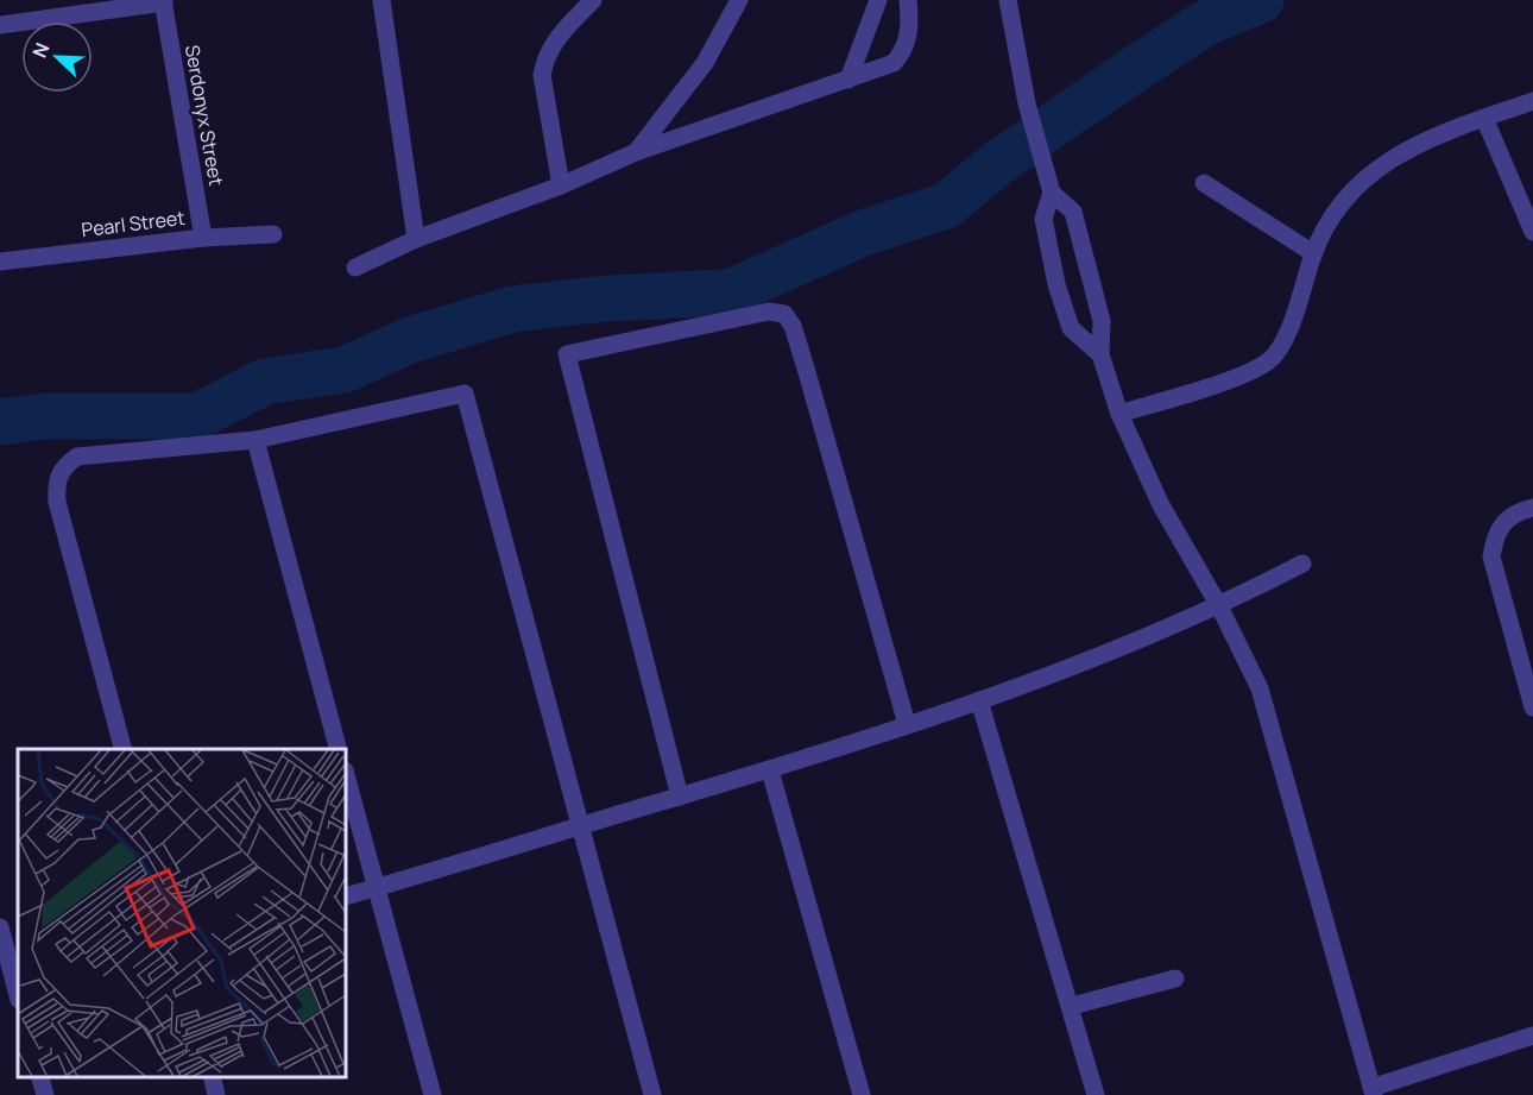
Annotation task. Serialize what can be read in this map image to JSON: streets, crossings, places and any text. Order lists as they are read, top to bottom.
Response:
{
  "streets": {
    "street": ["Serdonyx Street", "Pearl Street"]
  },
  "crossings": [
    ["Serdonyx Street", "Pearl Street"]
  ],
  "north": "top left"
}
